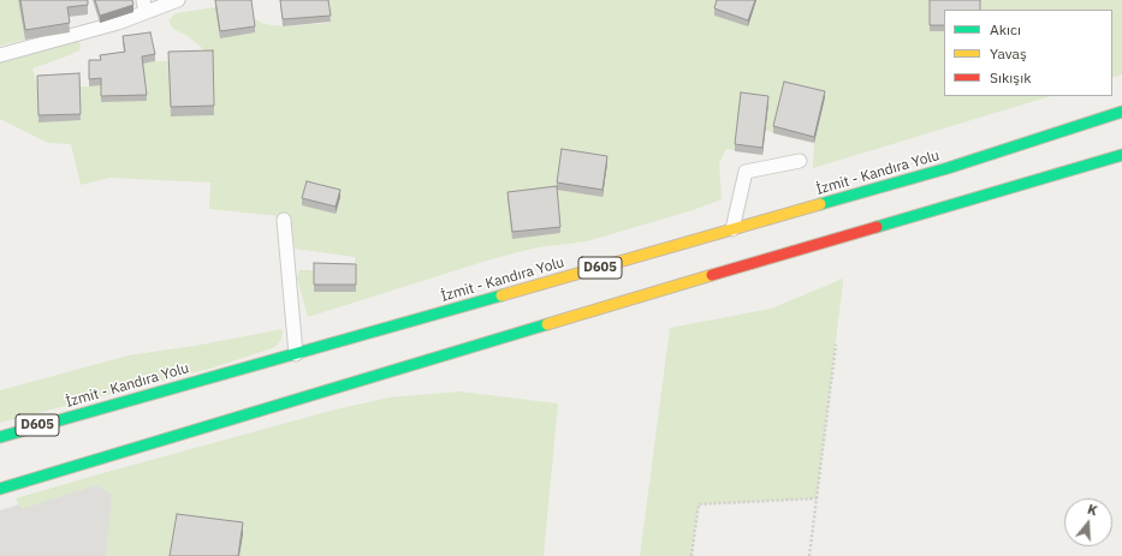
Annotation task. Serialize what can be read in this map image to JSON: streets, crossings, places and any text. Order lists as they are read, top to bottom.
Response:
{
  "streets": {
    "highway": ["İzmit - Kandıra Yolu", "D605"]
  },
  "legend": ["Akıcı", "Yavaş", "Sıkışık"],
  "north": "top"
}
